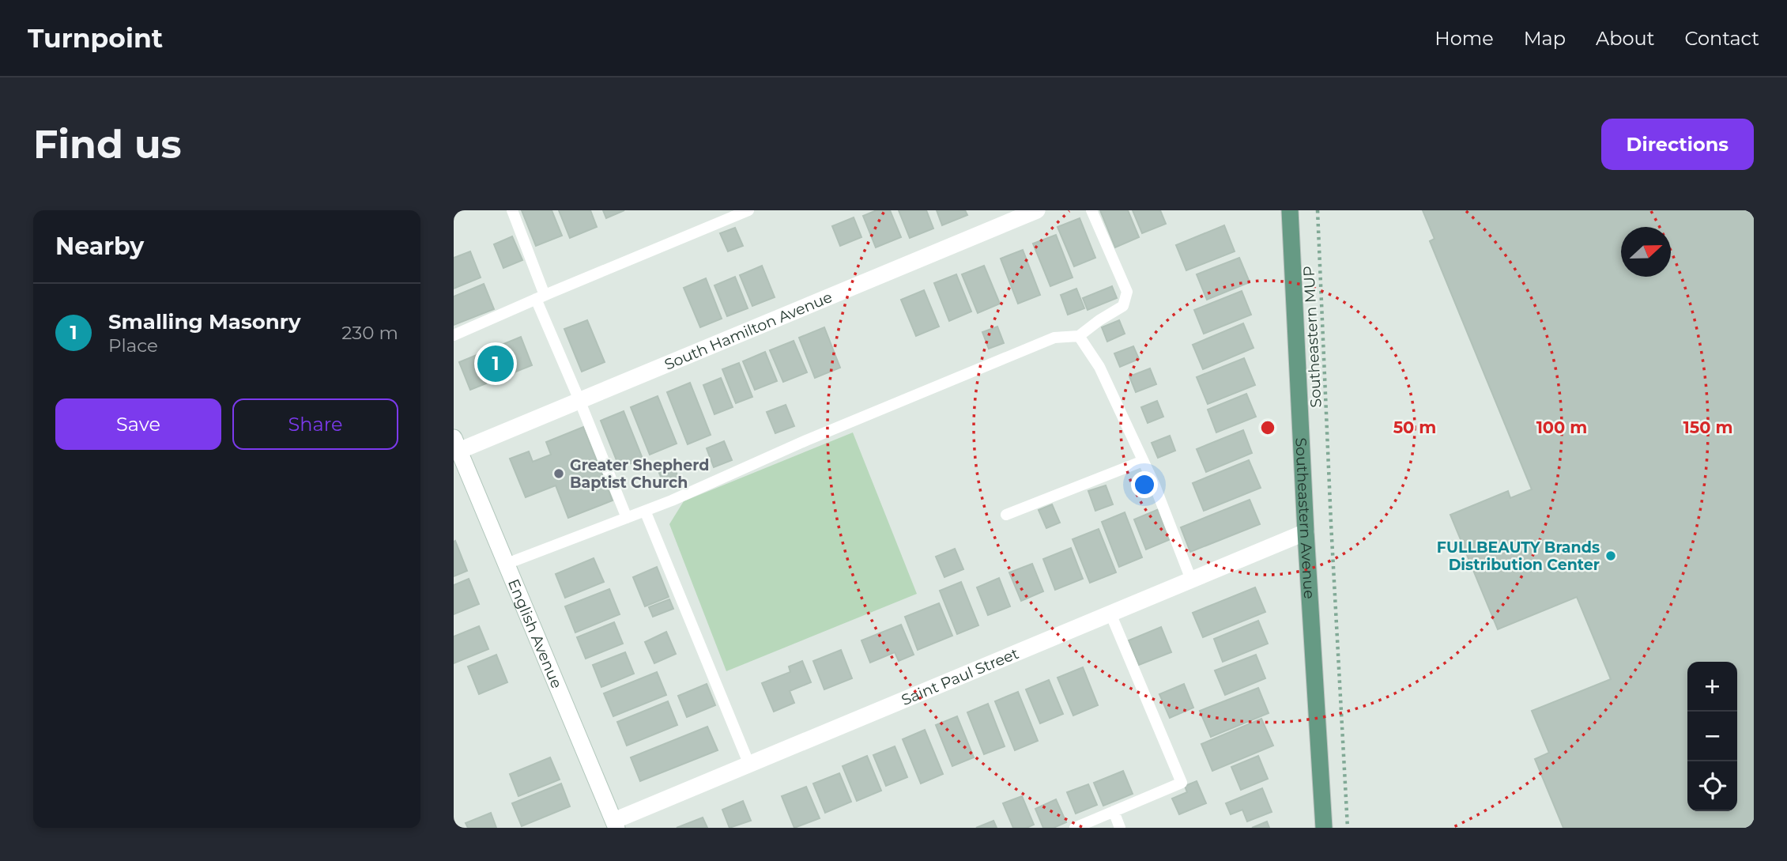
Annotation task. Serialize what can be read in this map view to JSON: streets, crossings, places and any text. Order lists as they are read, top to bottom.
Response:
{
  "streets": {
    "main road": ["Southeastern Avenue"],
    "street": ["South Hamilton Avenue", "English Avenue", "Saint Paul Street"],
    "path": ["Southeastern MUP"]
  },
  "crossings": [
    ["South Hamilton Avenue", "English Avenue"],
    ["Southeastern Avenue", "Saint Paul Street"],
    ["English Avenue", "Saint Paul Street"]
  ],
  "places": ["Greater Shepherd Baptist Church", "FULLBEAUTY Brands Distribution Center"],
  "north": "right",
  "page": {
    "header": "Turnpoint",
    "nav": [
      "Home",
      "Map",
      "About",
      "Contact"
    ],
    "buttons": [
      "Directions",
      ["Save", "Share"]
    ],
    "title": "Find us",
    "heading": "Nearby",
    "list": [
      {
        "mark": "1",
        "name": "Smalling Masonry",
        "note": "Place",
        "value": "230 m"
      }
    ],
    "pins": "1",
    "map_buttons": ["+", "−"]
  },
  "rings": ["50 m", "100 m", "150 m"]
}
